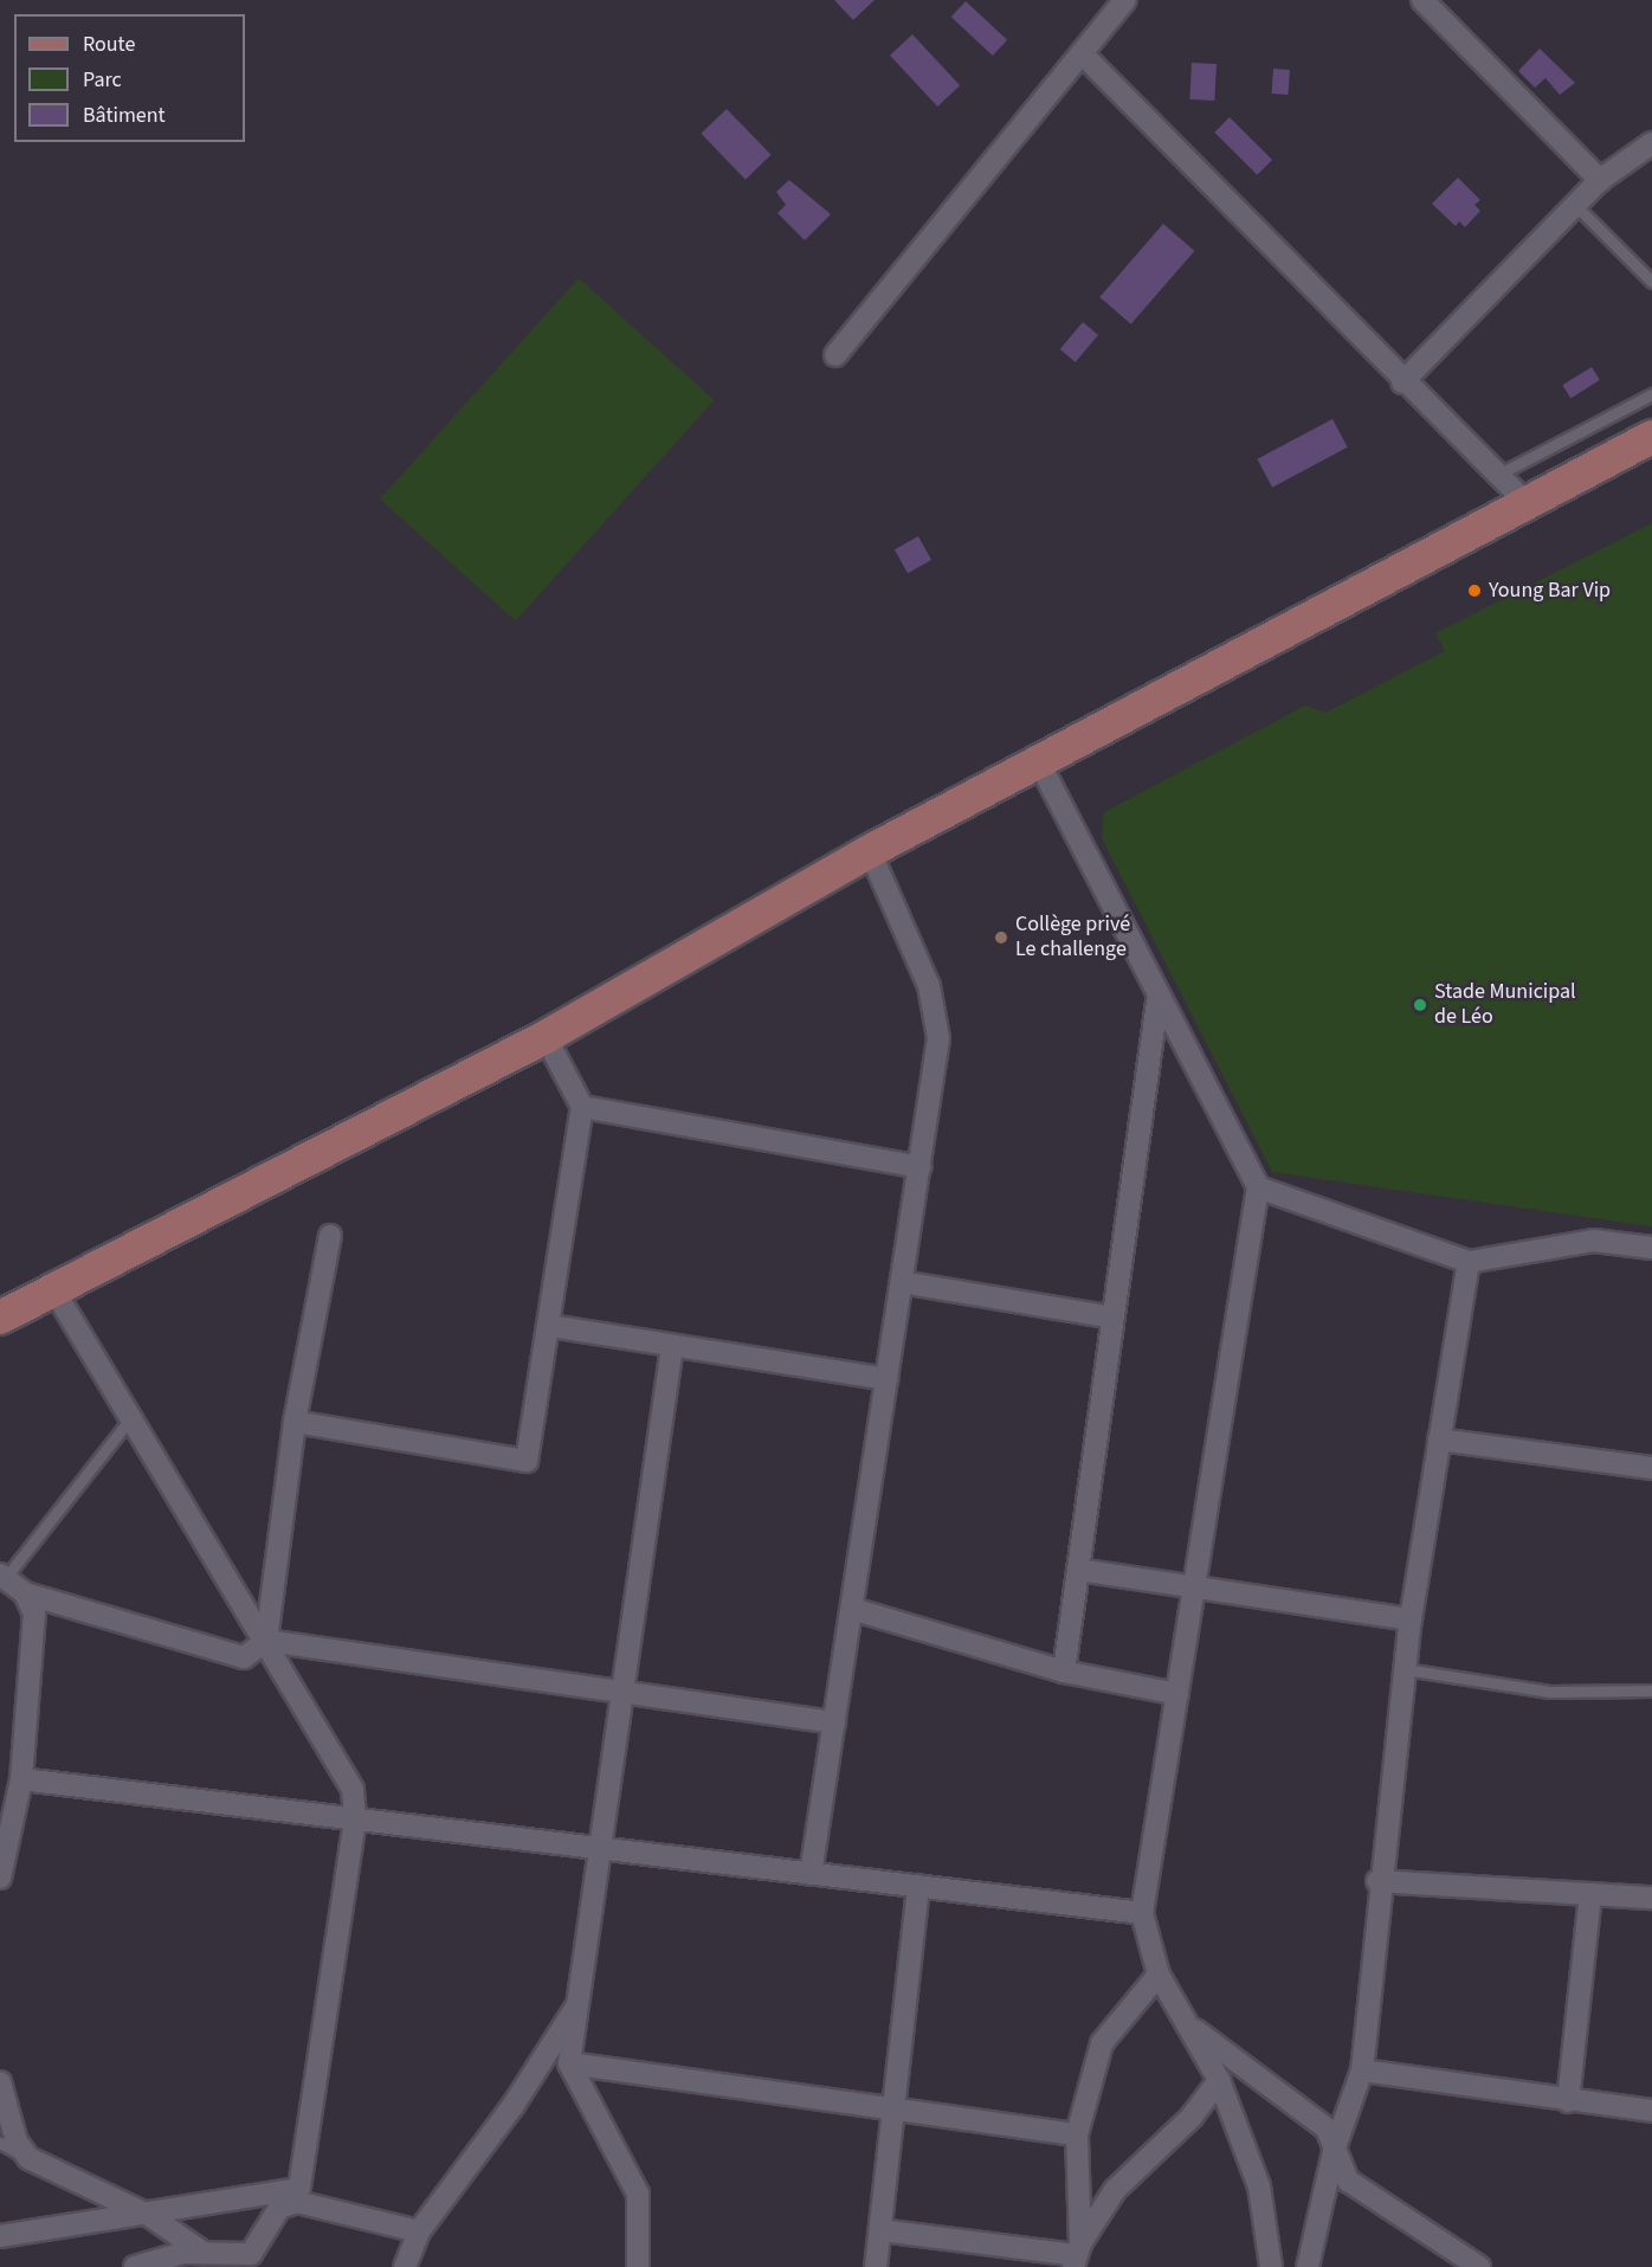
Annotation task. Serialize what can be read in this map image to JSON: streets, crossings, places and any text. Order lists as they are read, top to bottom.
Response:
{
  "places": ["Young Bar Vip", "Collège privé Le challenge", "Stade Municipal de Léo"],
  "legend": ["Route", "Parc", "Bâtiment"]
}
